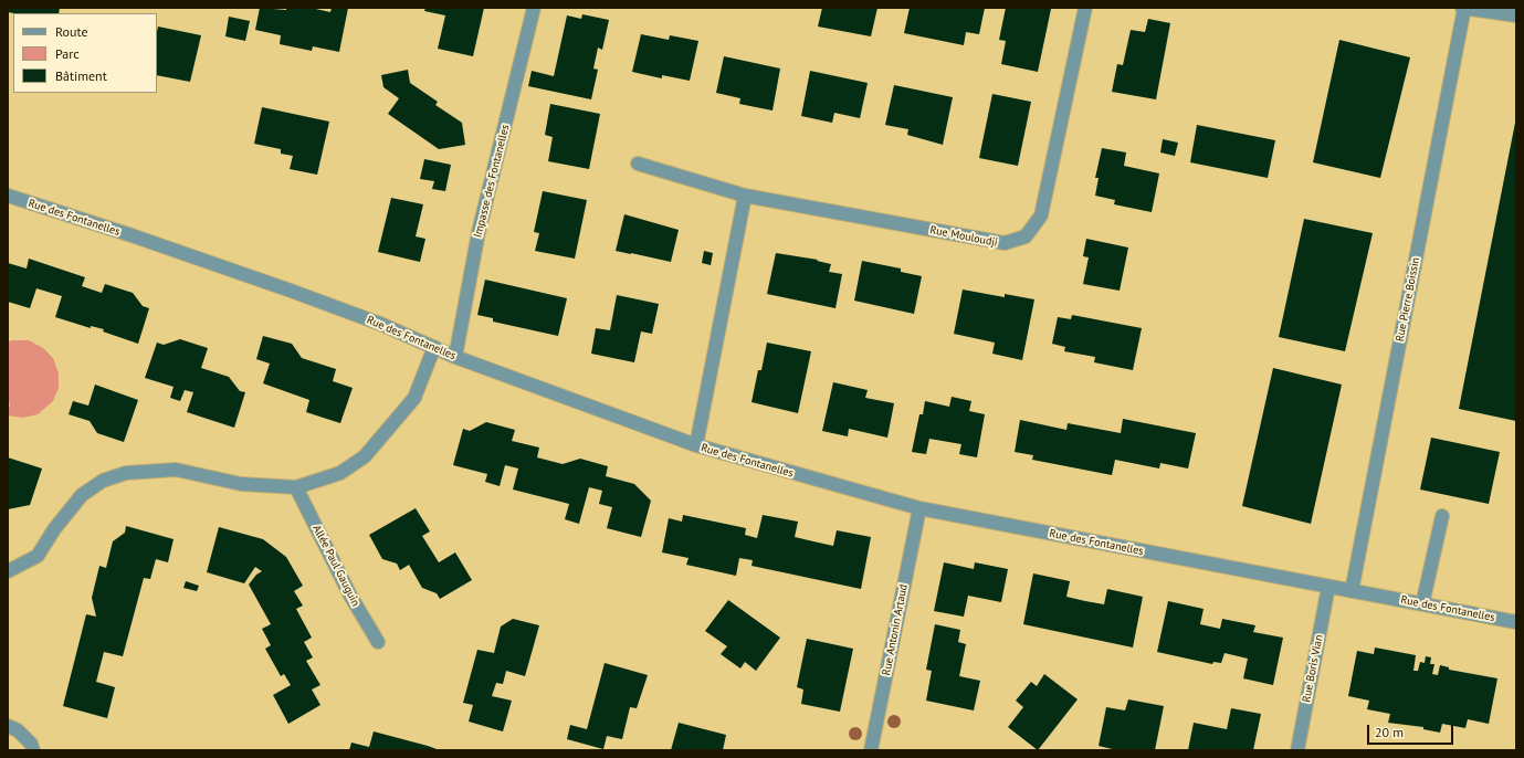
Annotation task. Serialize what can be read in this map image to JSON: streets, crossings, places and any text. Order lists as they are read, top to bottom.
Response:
{
  "streets": {
    "street": [
      "Impasse des Fontanelles",
      "Rue des Fontanelles",
      "Rue Mouloudji",
      "Rue Pierre Boissin",
      "Allée Paul Gauguin",
      "Rue Antonin Artaud",
      "Rue Boris Vian"
    ]
  },
  "crossings": [
    ["Impasse des Fontanelles", "Rue des Fontanelles"],
    ["Rue des Fontanelles", "Rue Pierre Boissin"],
    ["Rue des Fontanelles", "Rue Antonin Artaud"],
    ["Rue des Fontanelles", "Rue Boris Vian"]
  ],
  "legend": ["Route", "Parc", "Bâtiment"],
  "scale_bar": "20 m"
}
